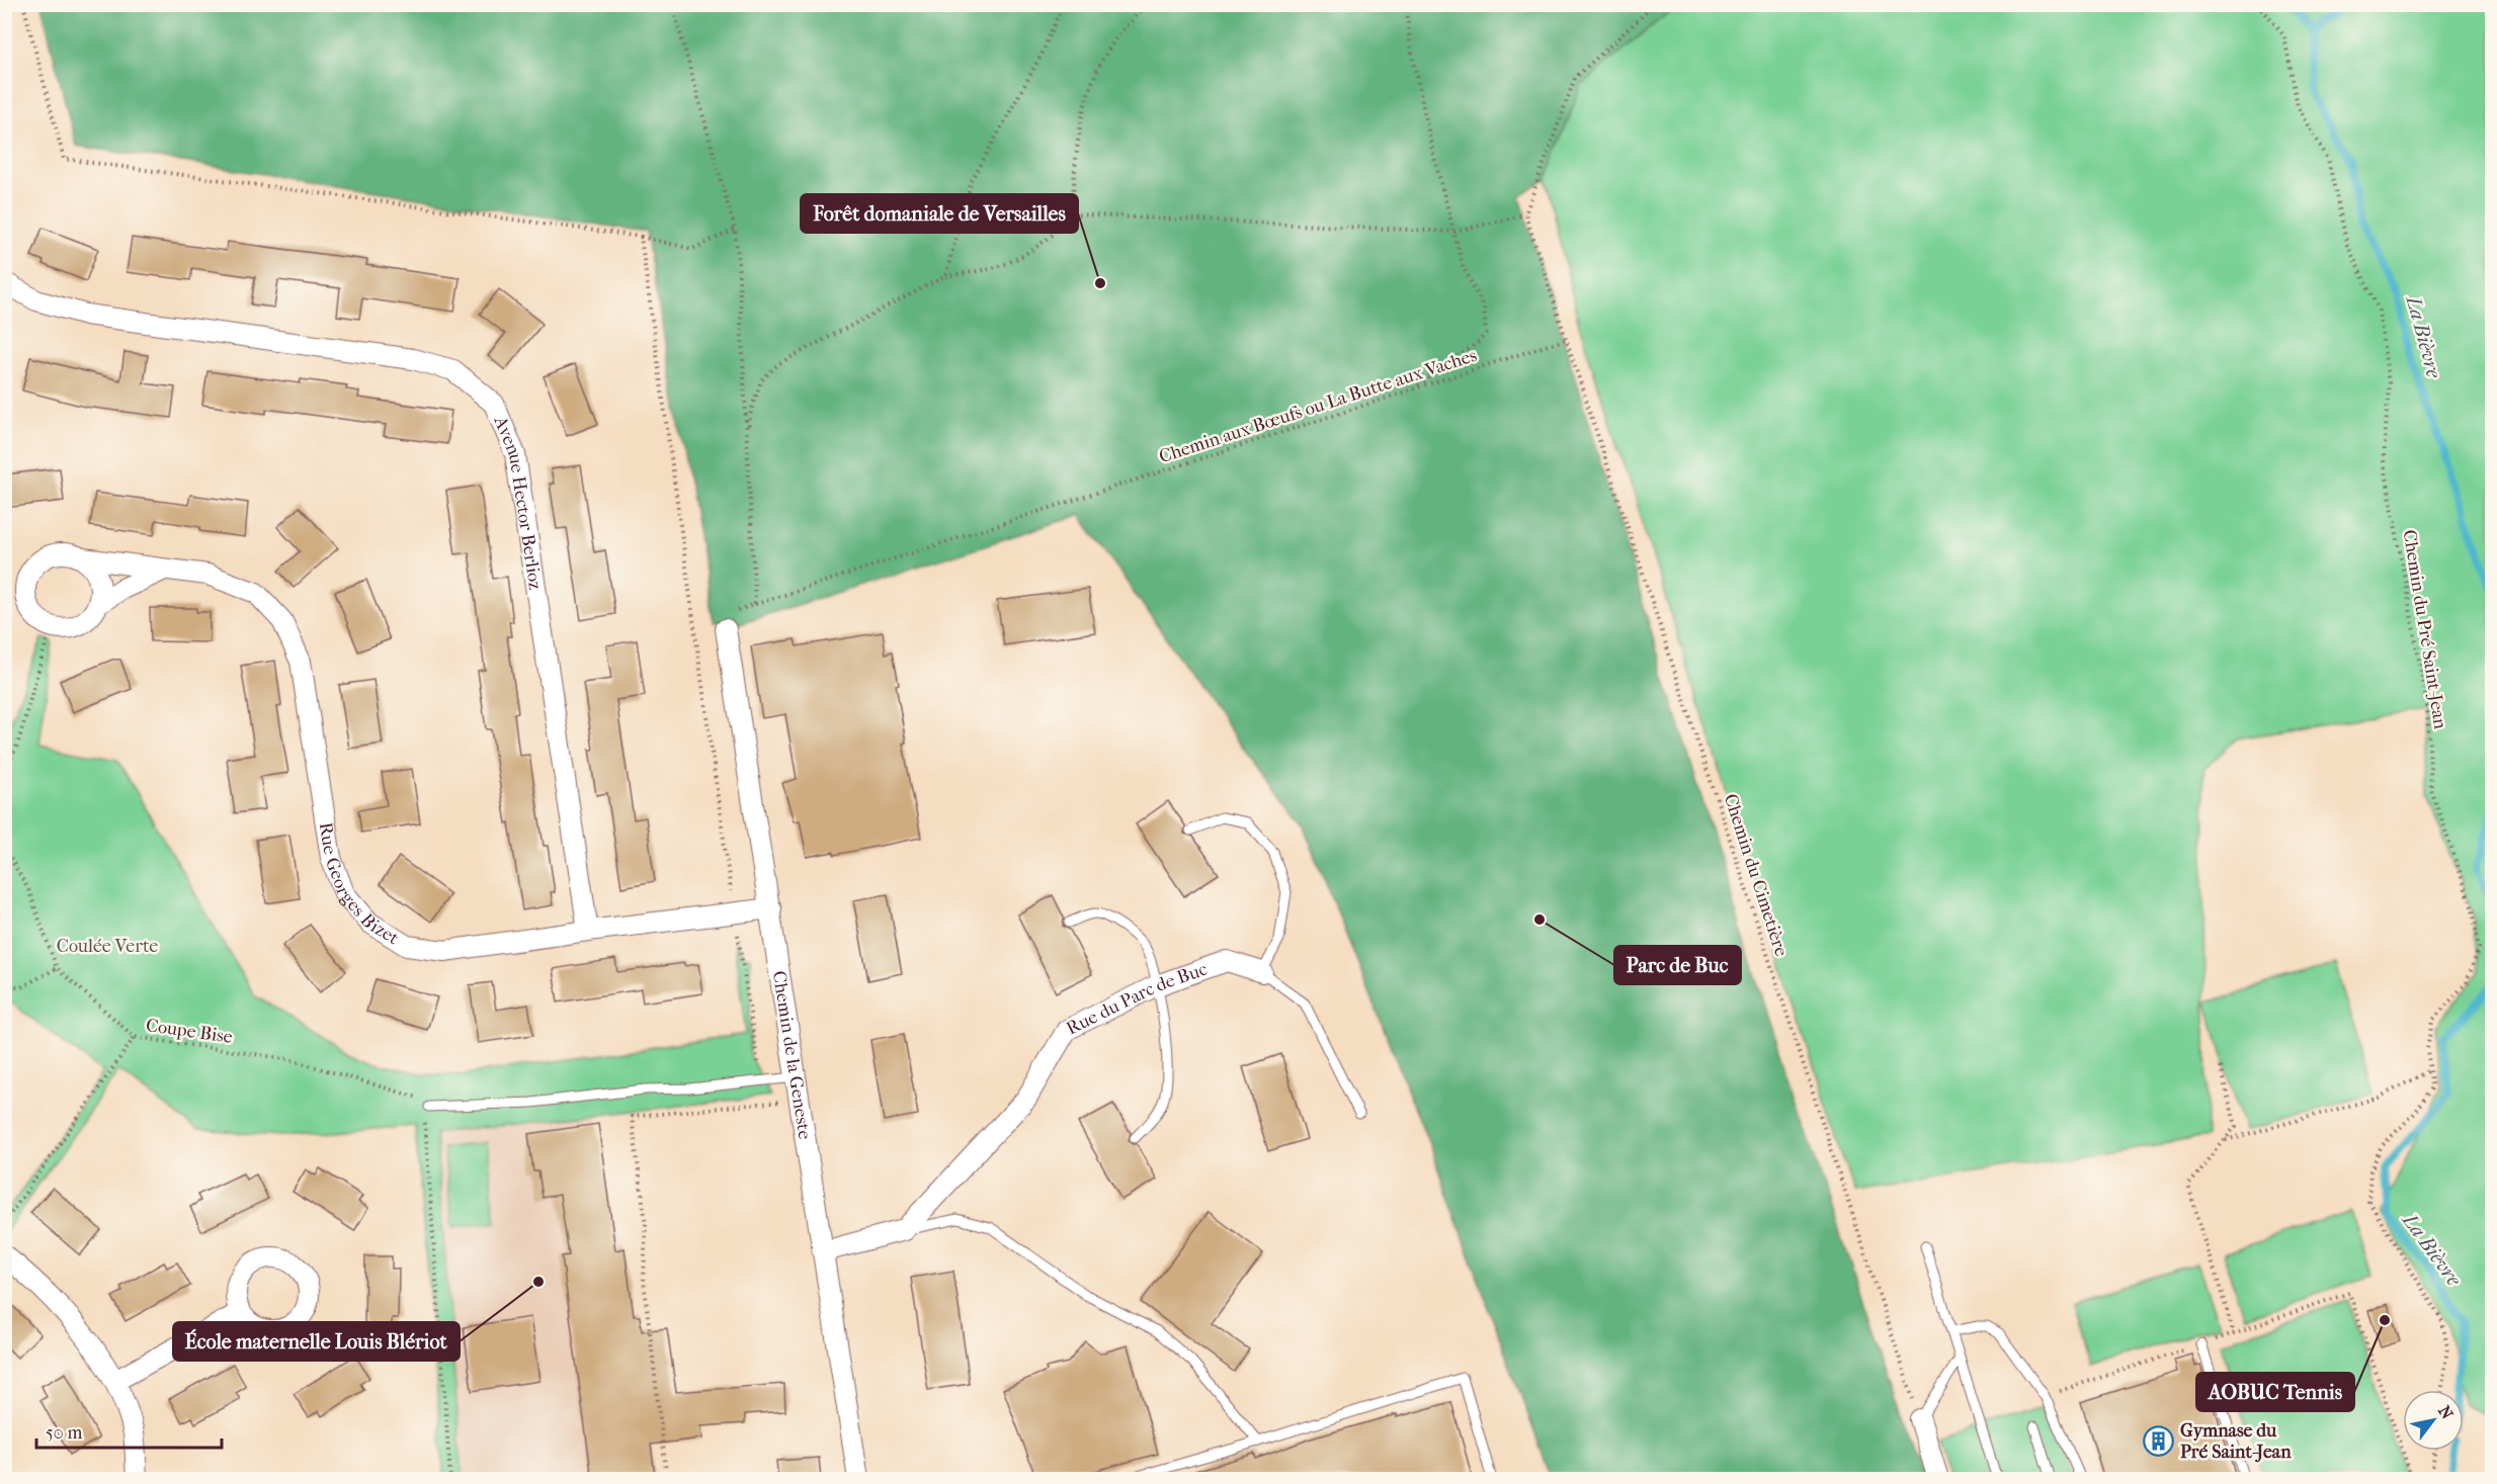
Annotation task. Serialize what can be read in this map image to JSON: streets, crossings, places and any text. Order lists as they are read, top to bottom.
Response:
{
  "streets": {
    "street": [
      "Avenue Hector Berlioz",
      "Rue Georges Bizet",
      "Rue du Parc de Buc",
      "Chemin de la Geneste"
    ],
    "path": [
      "Chemin aux Bœufs ou La Butte aux Vaches",
      "Chemin du Pré Saint-Jean",
      "Chemin du Cimetière",
      "Coupe Bise"
    ]
  },
  "crossings": [
    ["Chemin aux Bœufs ou La Butte aux Vaches", "Chemin du Cimetière"],
    ["Chemin aux Bœufs ou La Butte aux Vaches", "Chemin de la Geneste"],
    ["Avenue Hector Berlioz", "Rue Georges Bizet"],
    ["Rue Georges Bizet", "Chemin de la Geneste"]
  ],
  "water": ["La Bièvre"],
  "parks": ["Coulée Verte"],
  "places": {
    "other": [
      "Forêt domaniale de Versailles",
      "Parc de Buc",
      "École maternelle Louis Blériot",
      "AOBUC Tennis"
    ],
    "building": ["Gymnase du Pré Saint-Jean"]
  },
  "scale_bar": "50 m",
  "north": "top right"
}
